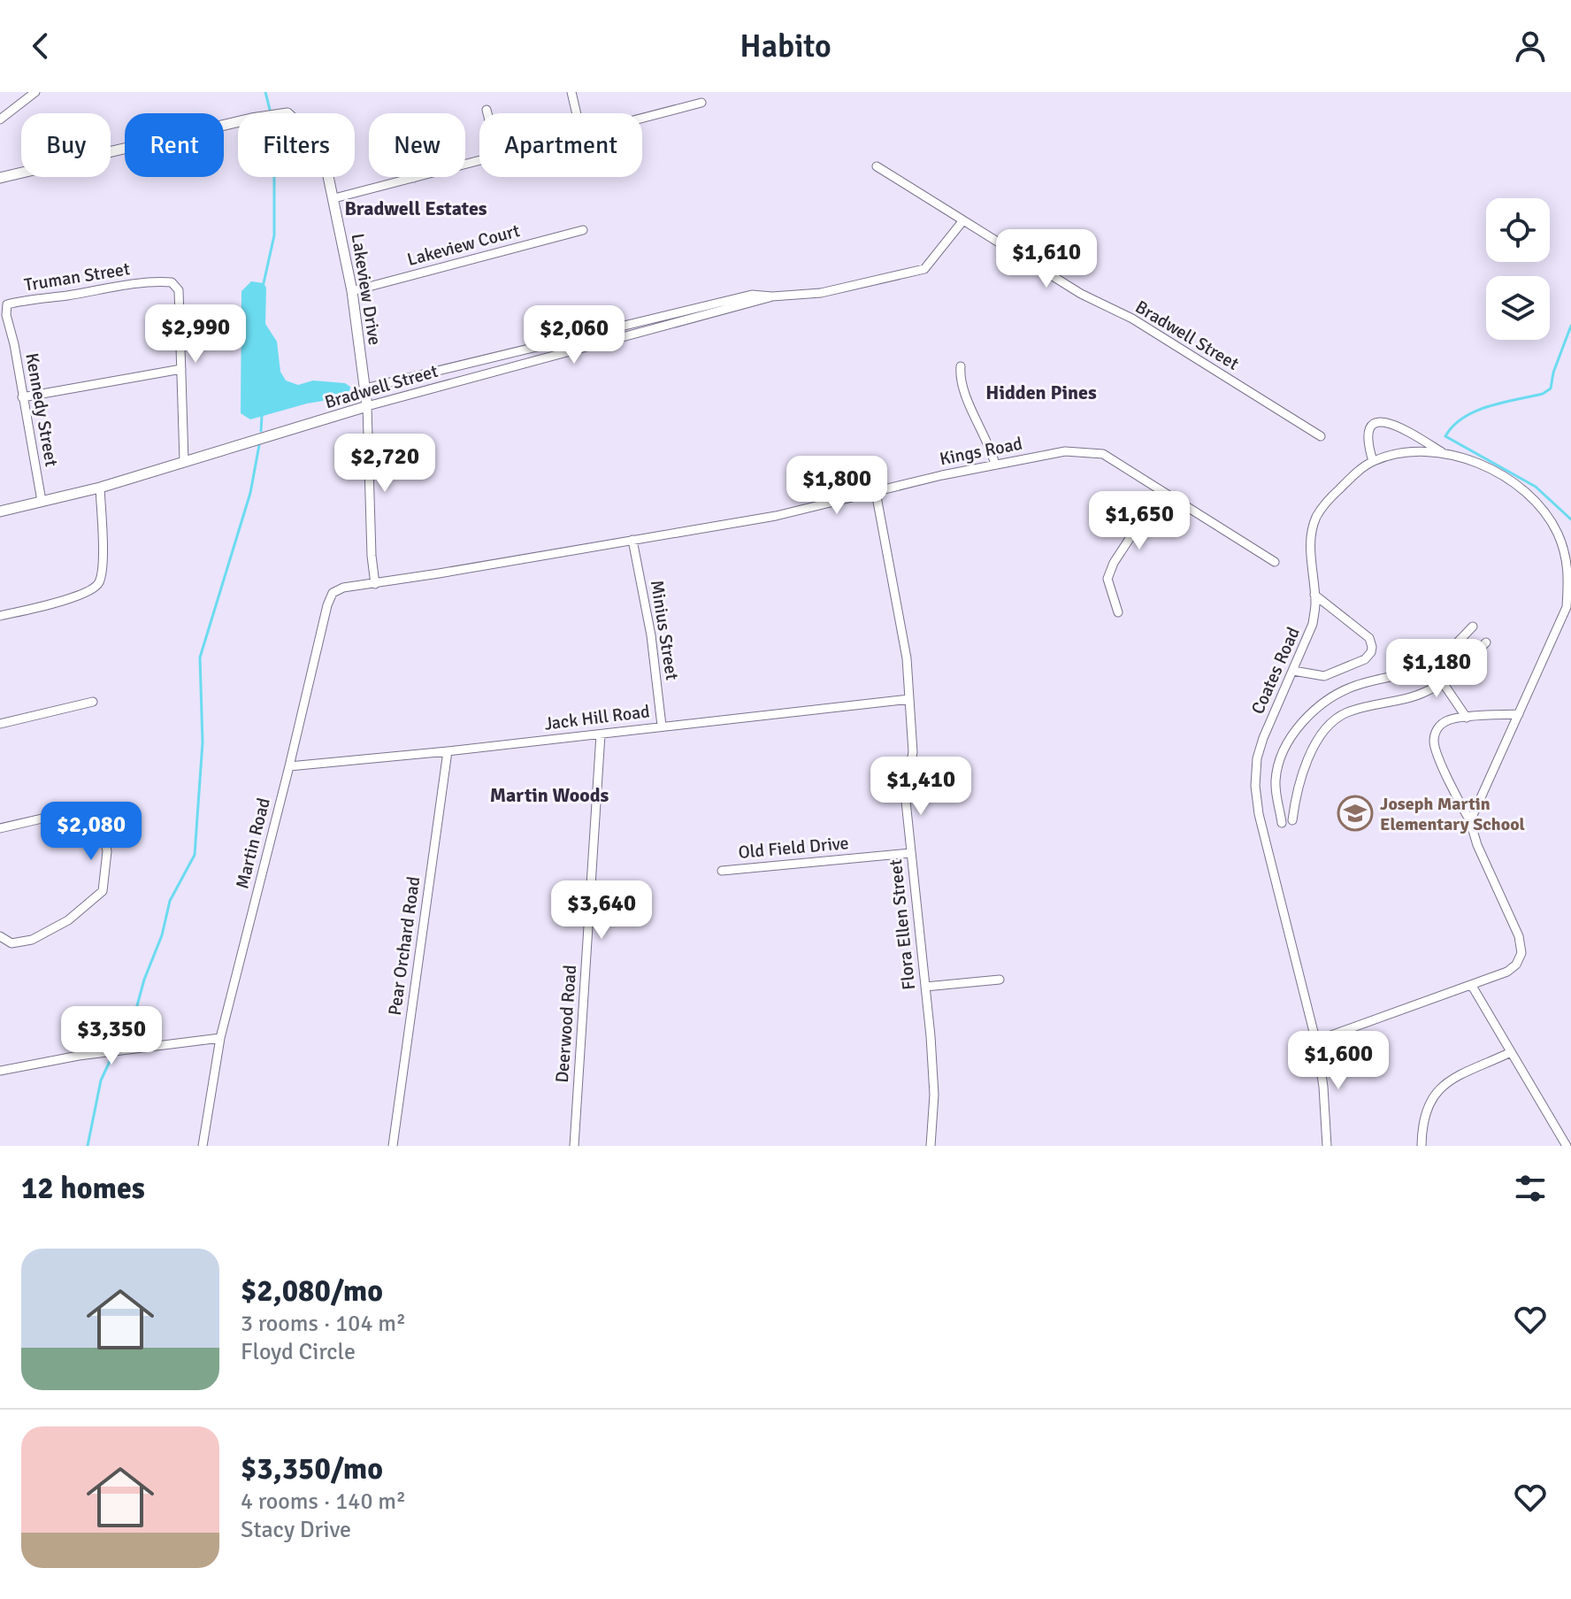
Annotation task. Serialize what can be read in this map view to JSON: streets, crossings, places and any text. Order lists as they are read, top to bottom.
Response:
{
  "streets": {
    "street": [
      "Lakeview Court",
      "Truman Street",
      "Lakeview Drive",
      "Bradwell Street",
      "Kennedy Street",
      "Kings Road",
      "Minius Street",
      "Coates Road",
      "Jack Hill Road",
      "Martin Road",
      "Old Field Drive",
      "Flora Ellen Street",
      "Pear Orchard Road",
      "Deerwood Road"
    ]
  },
  "crossings": [
    ["Lakeview Court", "Lakeview Drive"],
    ["Truman Street", "Kennedy Street"],
    ["Lakeview Drive", "Bradwell Street"],
    ["Lakeview Drive", "Kings Road"],
    ["Lakeview Drive", "Martin Road"],
    ["Bradwell Street", "Kennedy Street"],
    ["Kings Road", "Minius Street"],
    ["Kings Road", "Martin Road"],
    ["Kings Road", "Flora Ellen Street"],
    ["Minius Street", "Jack Hill Road"],
    ["Jack Hill Road", "Martin Road"],
    ["Jack Hill Road", "Flora Ellen Street"],
    ["Jack Hill Road", "Pear Orchard Road"],
    ["Jack Hill Road", "Deerwood Road"],
    ["Old Field Drive", "Flora Ellen Street"]
  ],
  "districts": ["Bradwell Estates", "Hidden Pines", "Martin Woods"],
  "places": {
    "school or university": ["Joseph Martin Elementary School"]
  },
  "page": {
    "header": "Habito",
    "chip": [
      "Buy",
      "Rent",
      "Filters",
      "New",
      "Apartment"
    ],
    "price": [
      "$1,610",
      "$2,990",
      "$2,060",
      "$2,720",
      "$1,800",
      "$1,650",
      "$1,180",
      "$1,410",
      "$2,080",
      "$3,640",
      "$3,350",
      "$1,600"
    ],
    "heading": "12 homes",
    "list": [
      {
        "name": "$2,080/mo",
        "note": "3 rooms · 104 m² · Floyd Circle"
      },
      {
        "name": "$3,350/mo",
        "note": "4 rooms · 140 m² · Stacy Drive"
      }
    ]
  }
}
